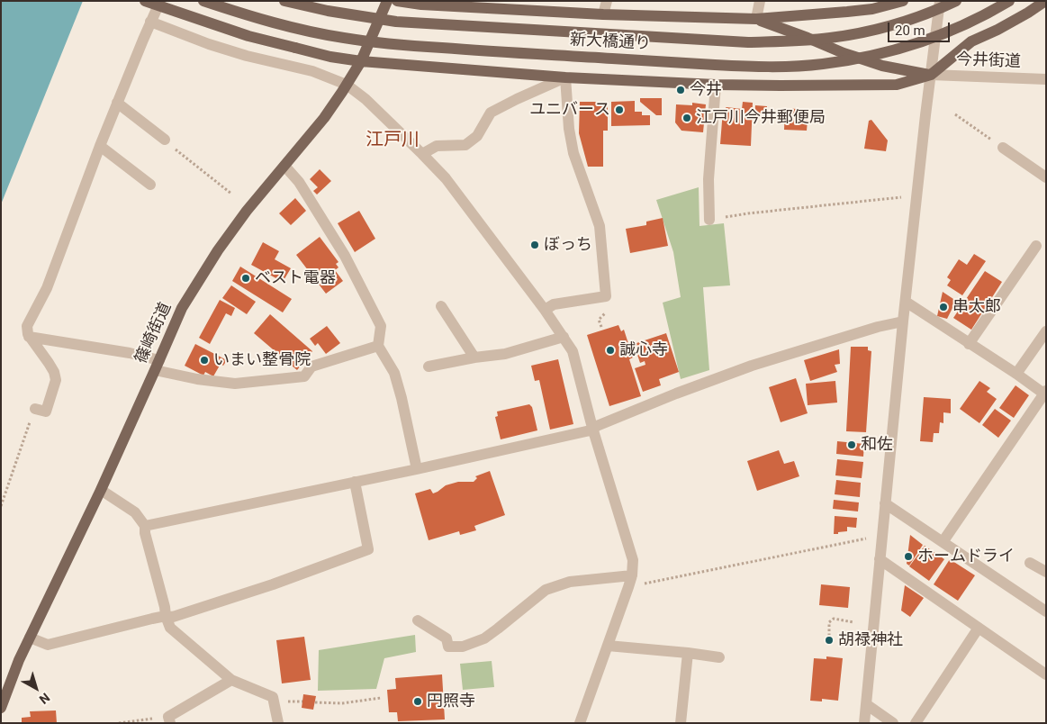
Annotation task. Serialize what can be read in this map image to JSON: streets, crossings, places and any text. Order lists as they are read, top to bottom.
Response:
{
  "streets": {
    "main road": ["新大橋通り", "篠崎街道"],
    "street": ["今井街道"]
  },
  "districts": ["江戸川"],
  "places": [
    "今井",
    "ユニバース",
    "江戸川今井郵便局",
    "ぼっち",
    "ベスト電器",
    "串太郎",
    "誠心寺",
    "いまい整骨院",
    "和佐",
    "ホームドライ",
    "胡禄神社",
    "円照寺"
  ],
  "scale_bar": "20 m",
  "north": "bottom right"
}
